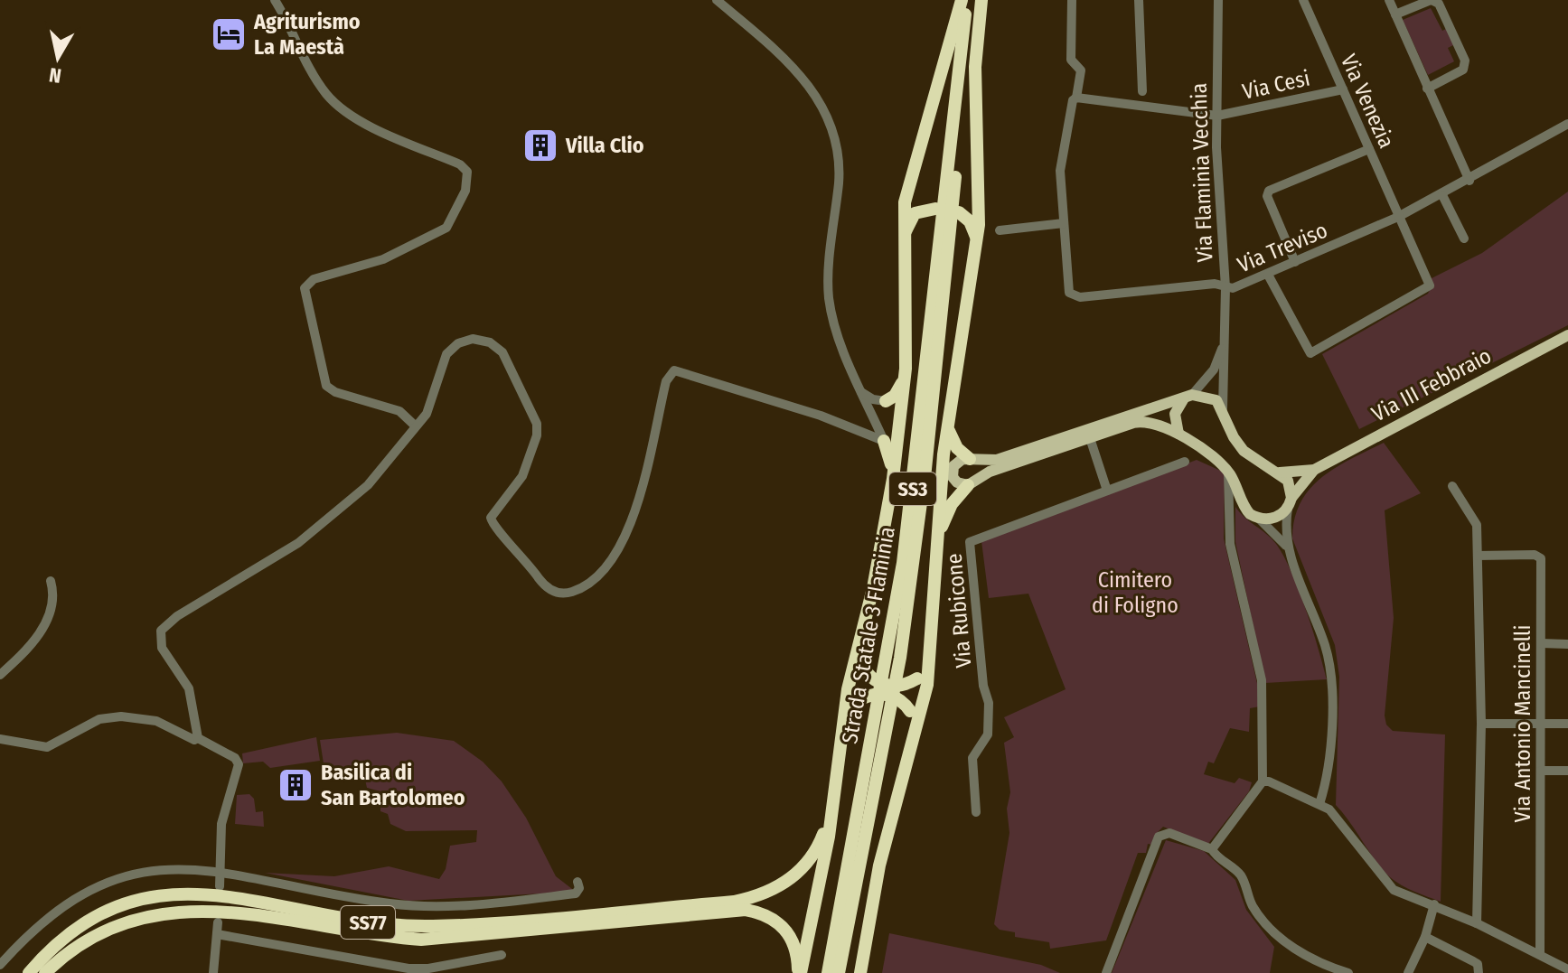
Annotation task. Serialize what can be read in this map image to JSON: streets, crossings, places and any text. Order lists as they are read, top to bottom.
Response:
{
  "streets": {
    "highway": ["SS3", "Strada Statale 3 Flaminia", "SS77"],
    "main road": ["Via Flaminia Vecchia", "Via III Febbraio"],
    "street": [
      "Via Cesi",
      "Via Venezia",
      "Via Treviso",
      "Via Rubicone",
      "Via Antonio Mancinelli"
    ]
  },
  "crossings": [
    ["Via Cesi", "Via Venezia"],
    ["Via Cesi", "Via Flaminia Vecchia"],
    ["Via Venezia", "Via Treviso"],
    ["Via Flaminia Vecchia", "Via Treviso"]
  ],
  "parks": ["Cimitero di Foligno"],
  "places": {
    "hotel": ["Agriturismo La Maestà"],
    "building": ["Villa Clio", "Basilica di San Bartolomeo"]
  },
  "north": "bottom"
}
